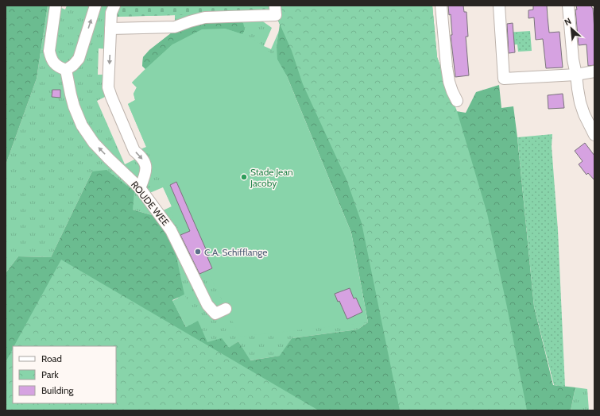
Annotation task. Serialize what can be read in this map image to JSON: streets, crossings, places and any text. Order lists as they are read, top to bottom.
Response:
{
  "streets": {
    "street": ["ROUDE WEE"]
  },
  "one_way": ["ROUDE WEE"],
  "places": ["Stade Jean Jacoby", "C.A. Schifflange"],
  "legend": ["Road", "Park", "Building"],
  "north": "top left"
}
